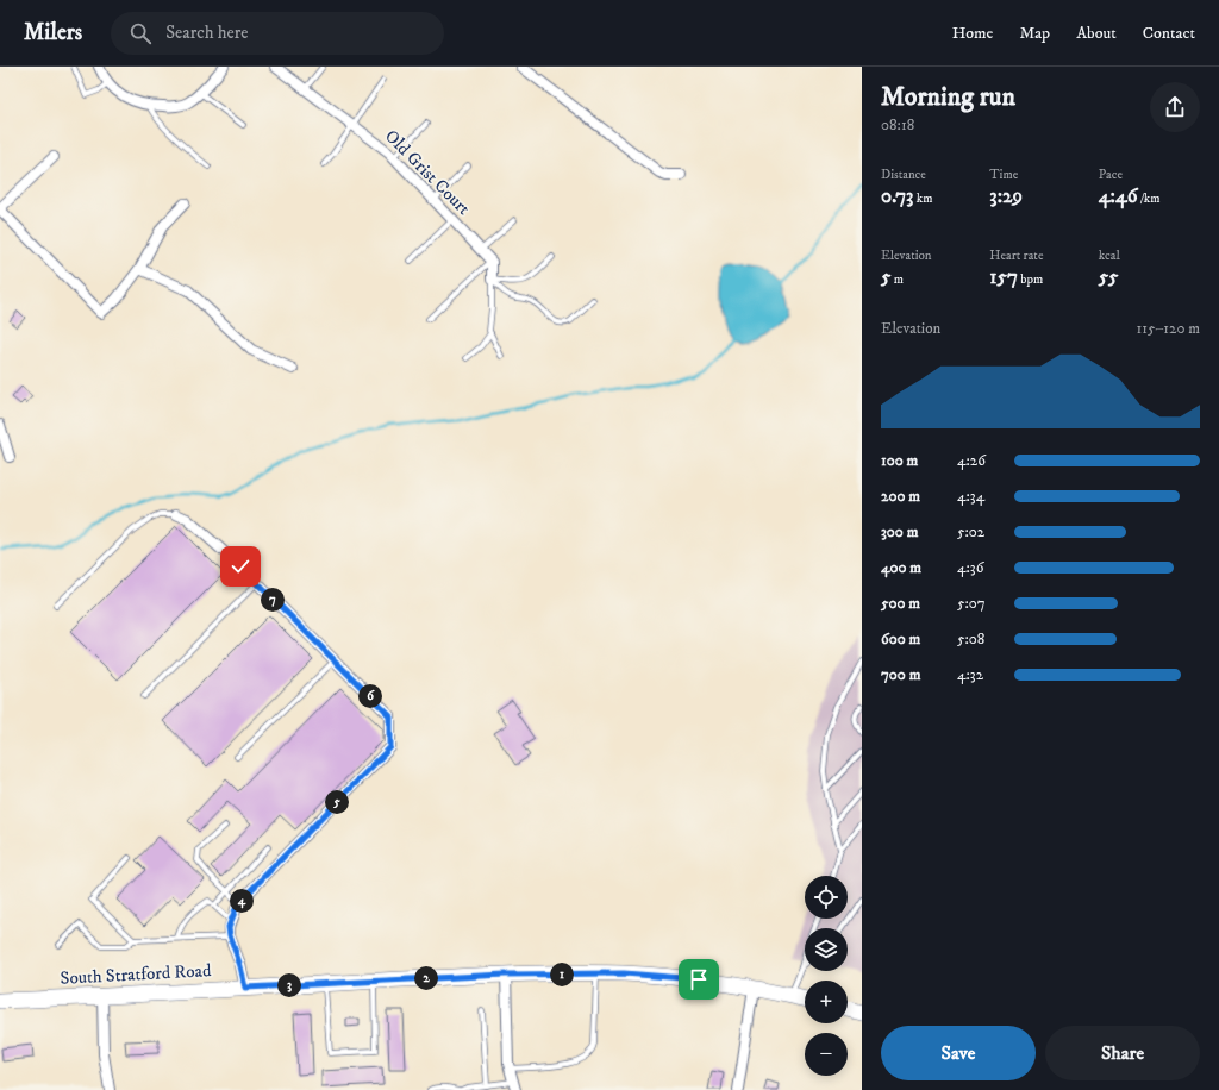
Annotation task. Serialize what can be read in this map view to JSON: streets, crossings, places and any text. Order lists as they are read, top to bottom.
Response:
{
  "streets": {
    "main road": ["South Stratford Road"],
    "street": ["Old Grist Court"]
  },
  "page": {
    "header": "Milers",
    "search": "Search here",
    "nav": [
      "Home",
      "Map",
      "About",
      "Contact"
    ],
    "heading": ["Morning run", "08:18"],
    "stats": [
      ["Distance", "0.73 km"],
      ["Time", "3:29"],
      ["Pace", "4:46 /km"],
      ["Elevation", "5 m"],
      ["Heart rate", "157 bpm"],
      ["kcal", "55"]
    ],
    "chart": ["Elevation", "115–120 m"],
    "list": [
      {
        "name": "100 m",
        "note": "4:26"
      },
      {
        "name": "200 m",
        "note": "4:34"
      },
      {
        "name": "300 m",
        "note": "5:02"
      },
      {
        "name": "400 m",
        "note": "4:36"
      },
      {
        "name": "500 m",
        "note": "5:07"
      },
      {
        "name": "600 m",
        "note": "5:08"
      },
      {
        "name": "700 m",
        "note": "4:32"
      }
    ],
    "pins": [
      "7",
      "6",
      "5",
      "4",
      "1",
      "2",
      "3"
    ],
    "map_buttons": ["+", "−"],
    "buttons": ["Save", "Share"]
  }
}
